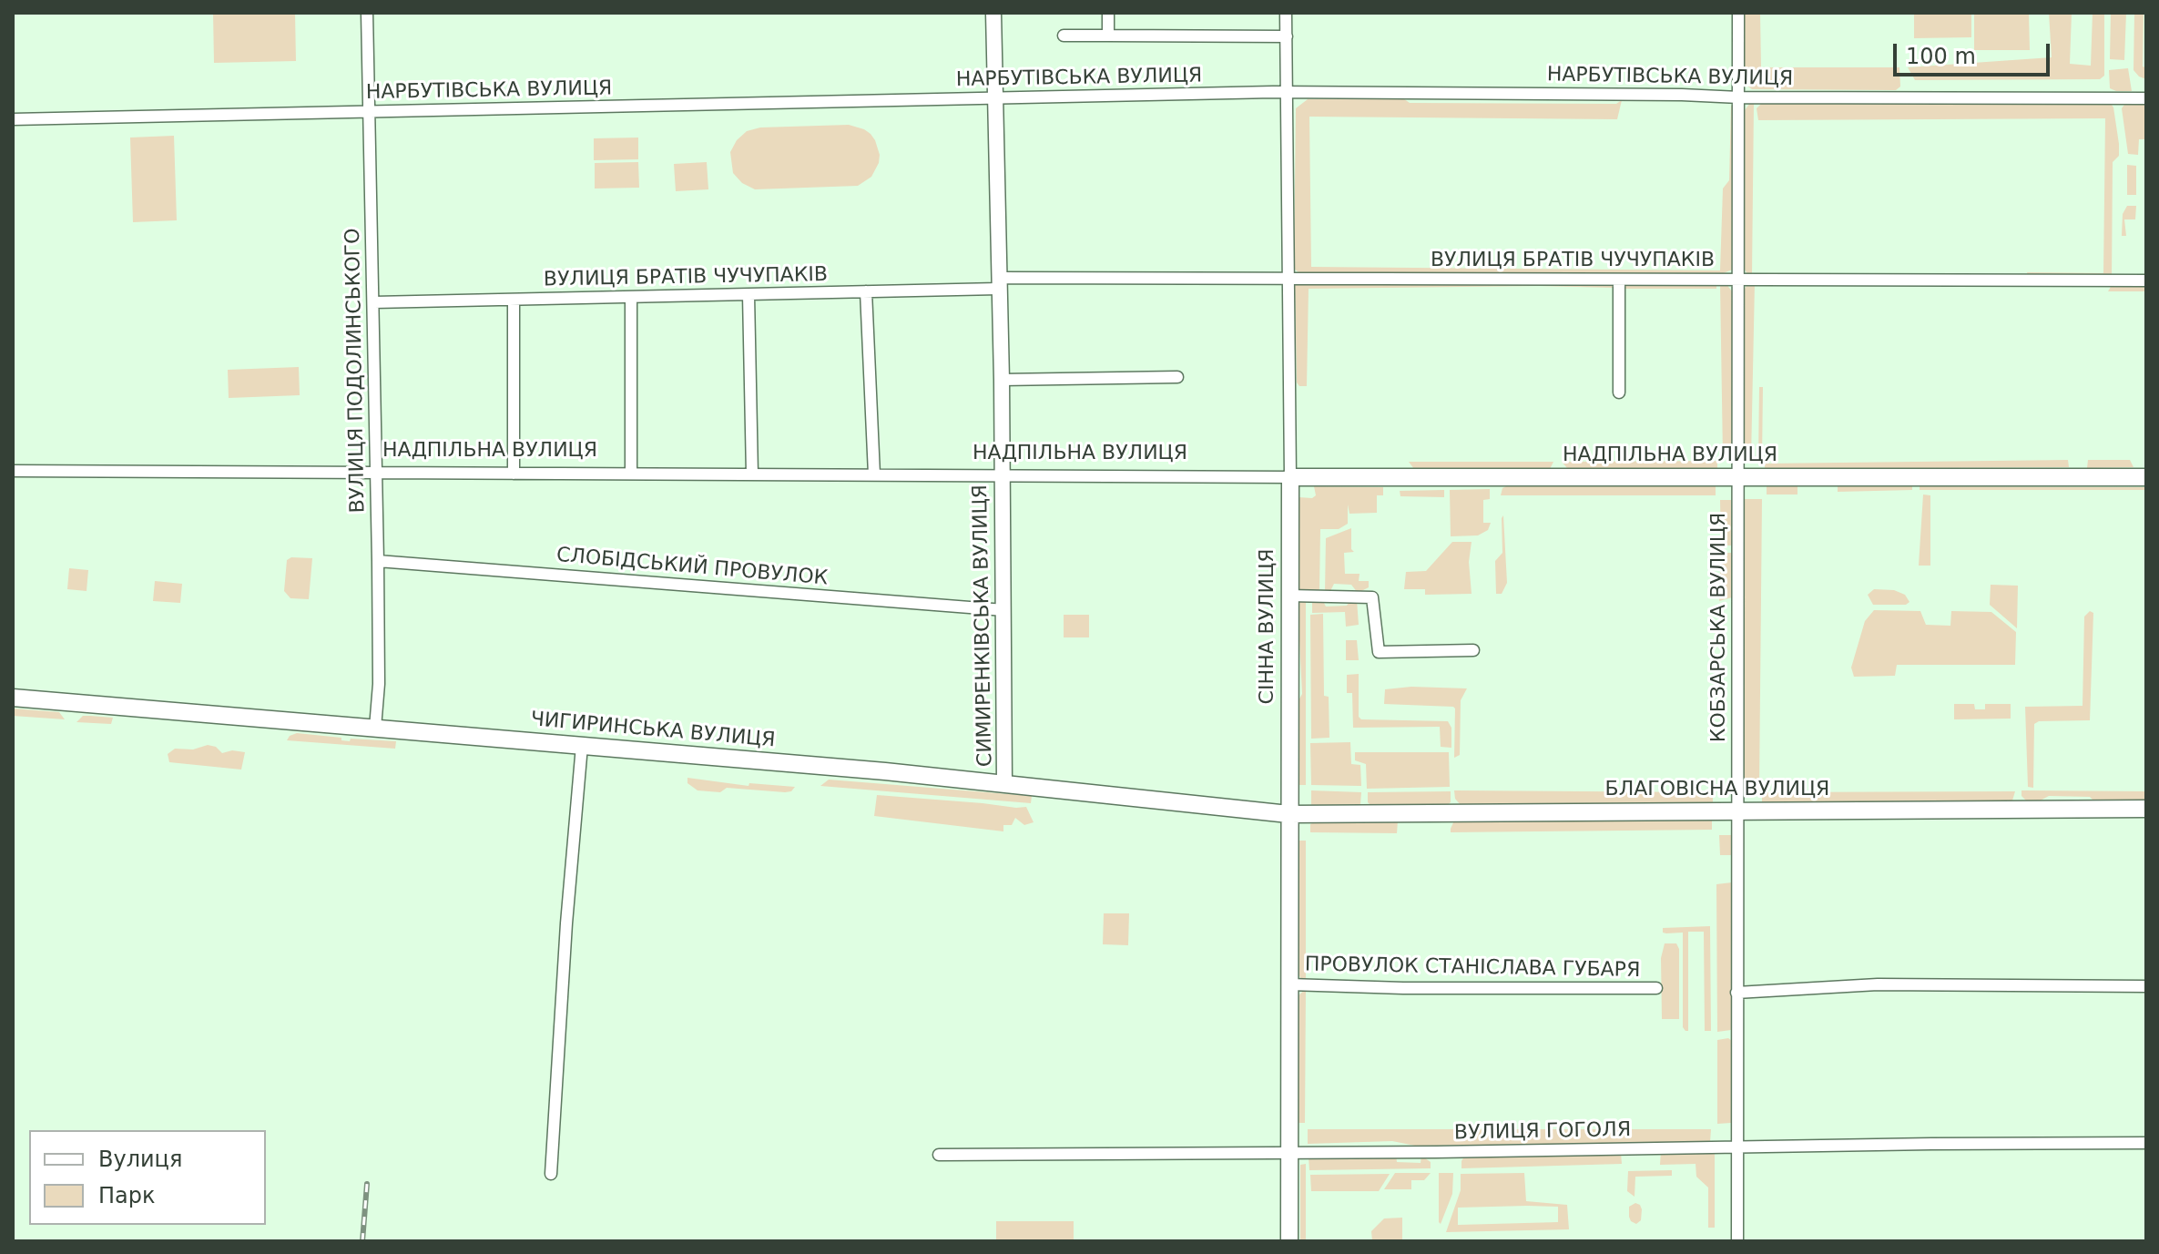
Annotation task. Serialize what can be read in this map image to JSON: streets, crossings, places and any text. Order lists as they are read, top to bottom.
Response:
{
  "streets": {
    "main road": [
      "НАДПІЛЬНА ВУЛИЦЯ",
      "СІННА ВУЛИЦЯ",
      "ЧИГИРИНСЬКА ВУЛИЦЯ",
      "БЛАГОВІСНА ВУЛИЦЯ"
    ],
    "street": [
      "НАРБУТІВСЬКА ВУЛИЦЯ",
      "ВУЛИЦЯ БРАТІВ ЧУЧУПАКІВ",
      "ВУЛИЦЯ ПОДОЛИНСЬКОГО",
      "СЛОБІДСЬКИЙ ПРОВУЛОК",
      "СИМИРЕНКІВСЬКА ВУЛИЦЯ",
      "КОБЗАРСЬКА ВУЛИЦЯ",
      "ПРОВУЛОК СТАНІСЛАВА ГУБАРЯ",
      "ВУЛИЦЯ ГОГОЛЯ"
    ]
  },
  "crossings": [
    ["НАРБУТІВСЬКА ВУЛИЦЯ", "ВУЛИЦЯ ПОДОЛИНСЬКОГО"],
    ["НАРБУТІВСЬКА ВУЛИЦЯ", "СИМИРЕНКІВСЬКА ВУЛИЦЯ"],
    ["НАРБУТІВСЬКА ВУЛИЦЯ", "СІННА ВУЛИЦЯ"],
    ["НАРБУТІВСЬКА ВУЛИЦЯ", "КОБЗАРСЬКА ВУЛИЦЯ"],
    ["ВУЛИЦЯ БРАТІВ ЧУЧУПАКІВ", "ВУЛИЦЯ ПОДОЛИНСЬКОГО"],
    ["ВУЛИЦЯ БРАТІВ ЧУЧУПАКІВ", "СИМИРЕНКІВСЬКА ВУЛИЦЯ"],
    ["ВУЛИЦЯ БРАТІВ ЧУЧУПАКІВ", "СІННА ВУЛИЦЯ"],
    ["ВУЛИЦЯ БРАТІВ ЧУЧУПАКІВ", "КОБЗАРСЬКА ВУЛИЦЯ"],
    ["ВУЛИЦЯ ПОДОЛИНСЬКОГО", "НАДПІЛЬНА ВУЛИЦЯ"],
    ["ВУЛИЦЯ ПОДОЛИНСЬКОГО", "СЛОБІДСЬКИЙ ПРОВУЛОК"],
    ["ВУЛИЦЯ ПОДОЛИНСЬКОГО", "ЧИГИРИНСЬКА ВУЛИЦЯ"],
    ["НАДПІЛЬНА ВУЛИЦЯ", "СИМИРЕНКІВСЬКА ВУЛИЦЯ"],
    ["НАДПІЛЬНА ВУЛИЦЯ", "СІННА ВУЛИЦЯ"],
    ["НАДПІЛЬНА ВУЛИЦЯ", "КОБЗАРСЬКА ВУЛИЦЯ"],
    ["СЛОБІДСЬКИЙ ПРОВУЛОК", "СИМИРЕНКІВСЬКА ВУЛИЦЯ"],
    ["СИМИРЕНКІВСЬКА ВУЛИЦЯ", "ЧИГИРИНСЬКА ВУЛИЦЯ"],
    ["СІННА ВУЛИЦЯ", "ЧИГИРИНСЬКА ВУЛИЦЯ"],
    ["СІННА ВУЛИЦЯ", "БЛАГОВІСНА ВУЛИЦЯ"],
    ["СІННА ВУЛИЦЯ", "ПРОВУЛОК СТАНІСЛАВА ГУБАРЯ"],
    ["СІННА ВУЛИЦЯ", "ВУЛИЦЯ ГОГОЛЯ"],
    ["КОБЗАРСЬКА ВУЛИЦЯ", "БЛАГОВІСНА ВУЛИЦЯ"],
    ["КОБЗАРСЬКА ВУЛИЦЯ", "ВУЛИЦЯ ГОГОЛЯ"],
    ["ЧИГИРИНСЬКА ВУЛИЦЯ", "БЛАГОВІСНА ВУЛИЦЯ"]
  ],
  "legend": ["Вулиця", "Парк"],
  "scale_bar": "100 m"
}
